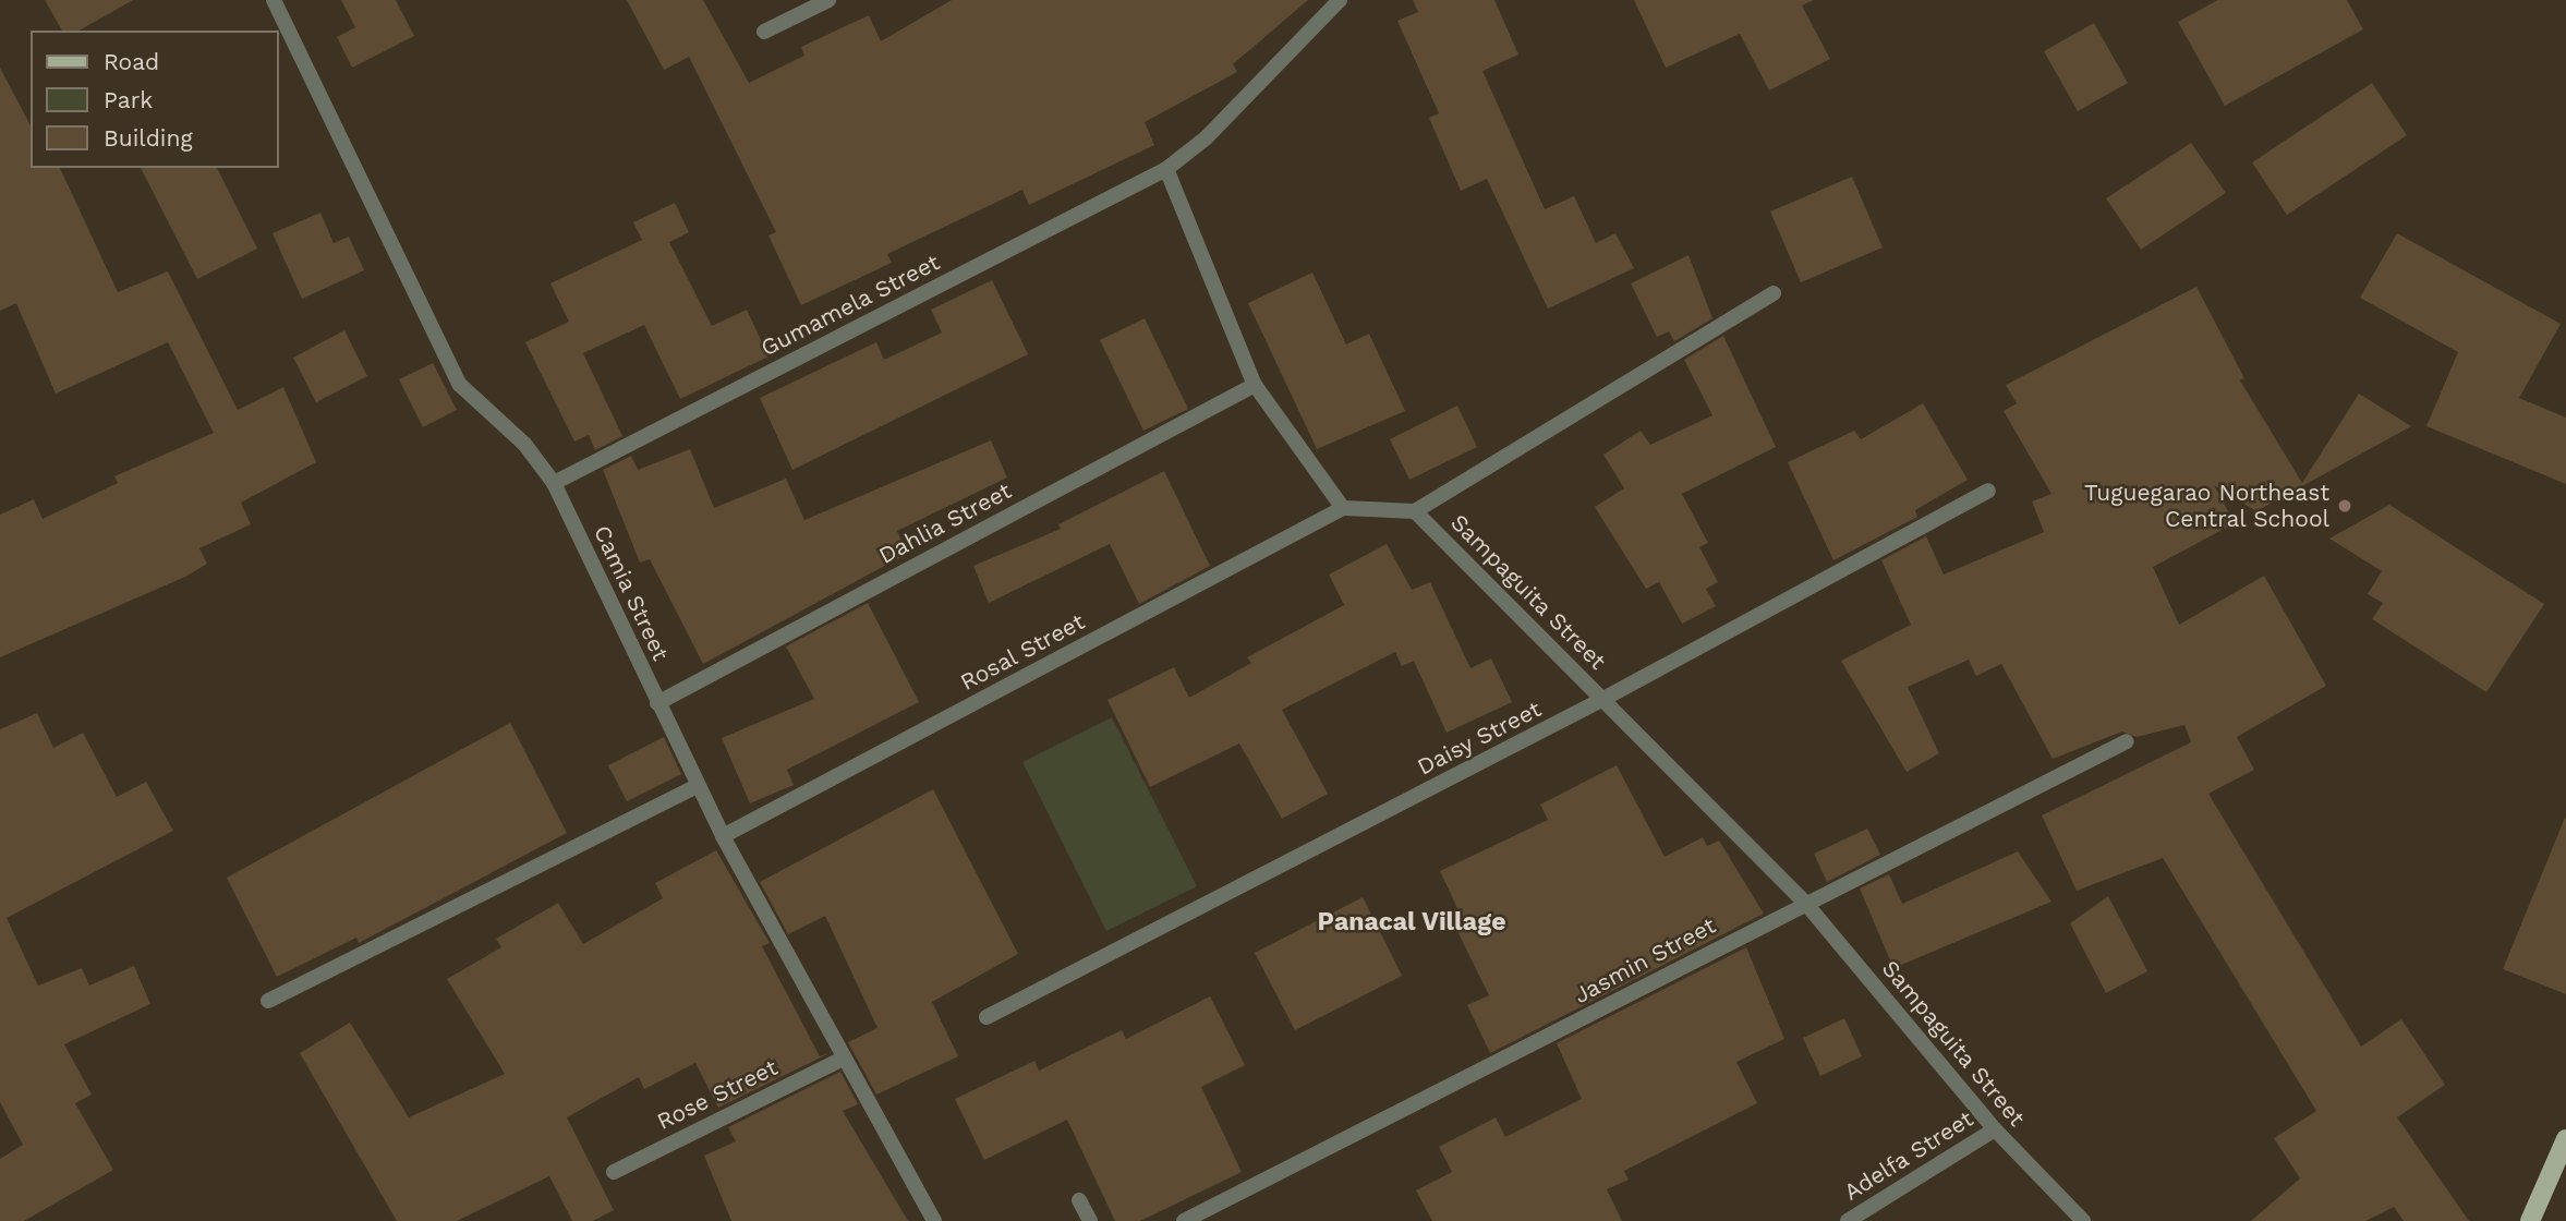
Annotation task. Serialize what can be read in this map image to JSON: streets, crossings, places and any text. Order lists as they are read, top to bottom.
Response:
{
  "streets": {
    "street": [
      "Gumamela Street",
      "Dahlia Street",
      "Sampaguita Street",
      "Camia Street",
      "Rosal Street",
      "Daisy Street",
      "Jasmin Street",
      "Rose Street",
      "Adelfa Street"
    ]
  },
  "crossings": [
    ["Gumamela Street", "Camia Street"],
    ["Dahlia Street", "Camia Street"],
    ["Sampaguita Street", "Rosal Street"],
    ["Sampaguita Street", "Daisy Street"],
    ["Sampaguita Street", "Jasmin Street"],
    ["Sampaguita Street", "Adelfa Street"],
    ["Camia Street", "Rosal Street"],
    ["Camia Street", "Rose Street"]
  ],
  "districts": ["Panacal Village"],
  "places": ["Tuguegarao Northeast Central School"],
  "legend": ["Road", "Park", "Building"]
}
